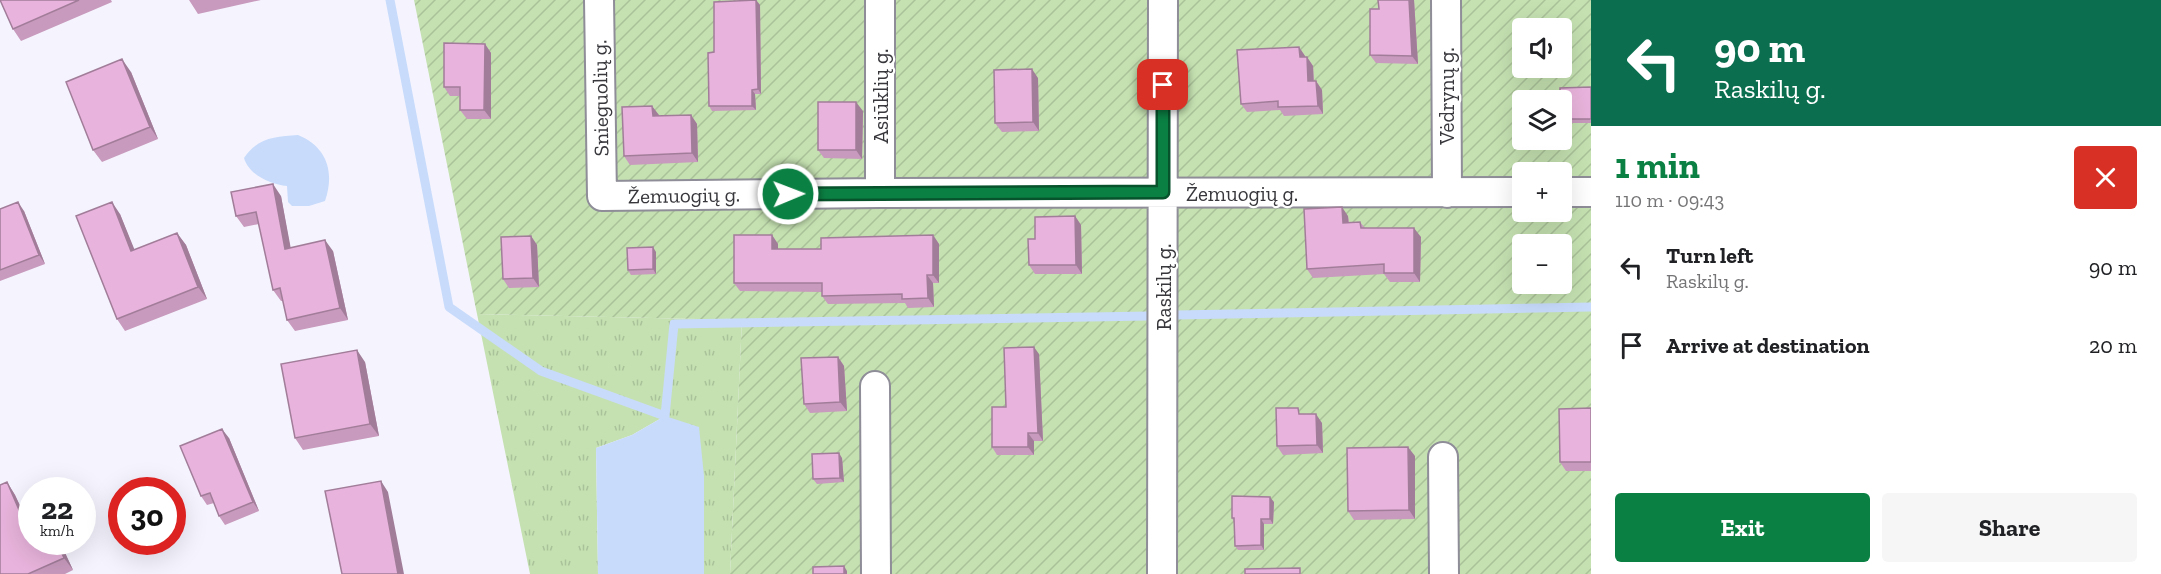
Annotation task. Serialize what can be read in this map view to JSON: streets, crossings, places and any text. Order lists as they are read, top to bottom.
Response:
{
  "streets": {
    "street": [
      "Asiūklių g.",
      "Vėdrynų g.",
      "Snieguolių g.",
      "Žemuogių g.",
      "Raskilų g."
    ]
  },
  "crossings": [
    ["Asiūklių g.", "Žemuogių g."],
    ["Vėdrynų g.", "Žemuogių g."],
    ["Snieguolių g.", "Žemuogių g."],
    ["Žemuogių g.", "Raskilų g."]
  ],
  "page": {
    "turn": ["90 m", "Raskilų g."],
    "map_buttons": ["+", "−"],
    "heading": ["1 min", "110 m · 09:43"],
    "list": [
      {
        "name": "Turn left",
        "note": "Raskilų g.",
        "value": "90 m"
      },
      {
        "name": "Arrive at destination",
        "value": "20 m"
      }
    ],
    "speed": "22 km/h",
    "limit": "30",
    "buttons": ["Exit", "Share"]
  }
}
